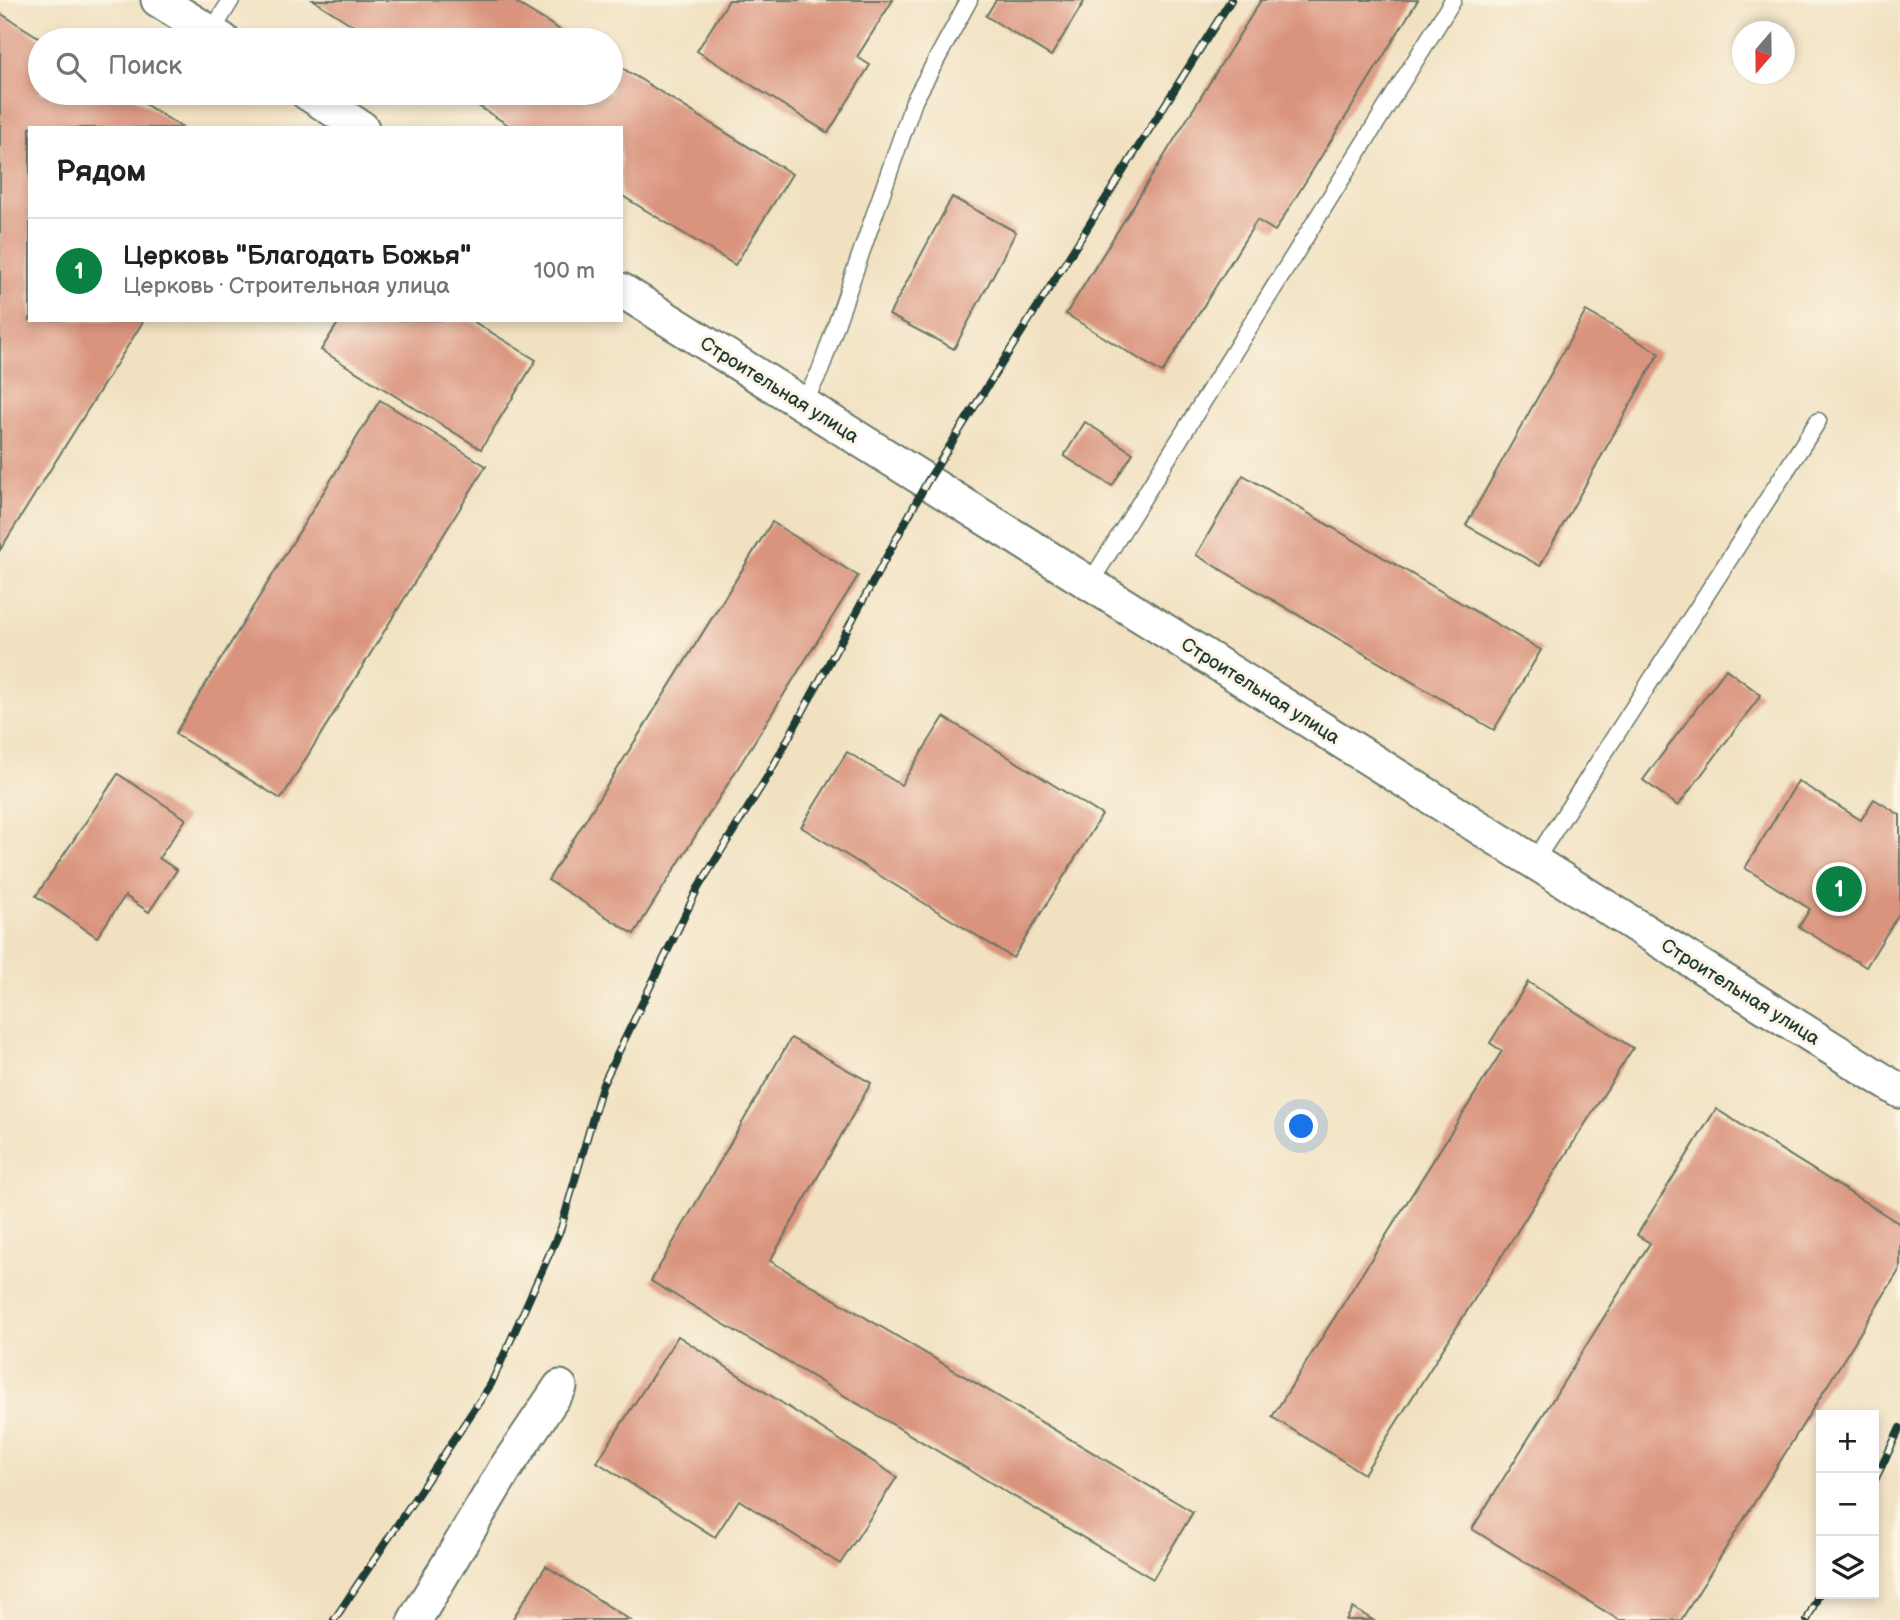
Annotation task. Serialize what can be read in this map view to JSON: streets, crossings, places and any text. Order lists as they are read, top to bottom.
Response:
{
  "streets": {
    "street": ["Строительная улица"]
  },
  "north": "bottom",
  "page": {
    "search": "Поиск",
    "heading": "Рядом",
    "list": [
      {
        "mark": "1",
        "name": "Церковь \"Благодать Божья\"",
        "note": "Церковь · Строительная улица",
        "value": "100 m"
      }
    ],
    "pins": "1",
    "map_buttons": ["+", "−"]
  }
}
